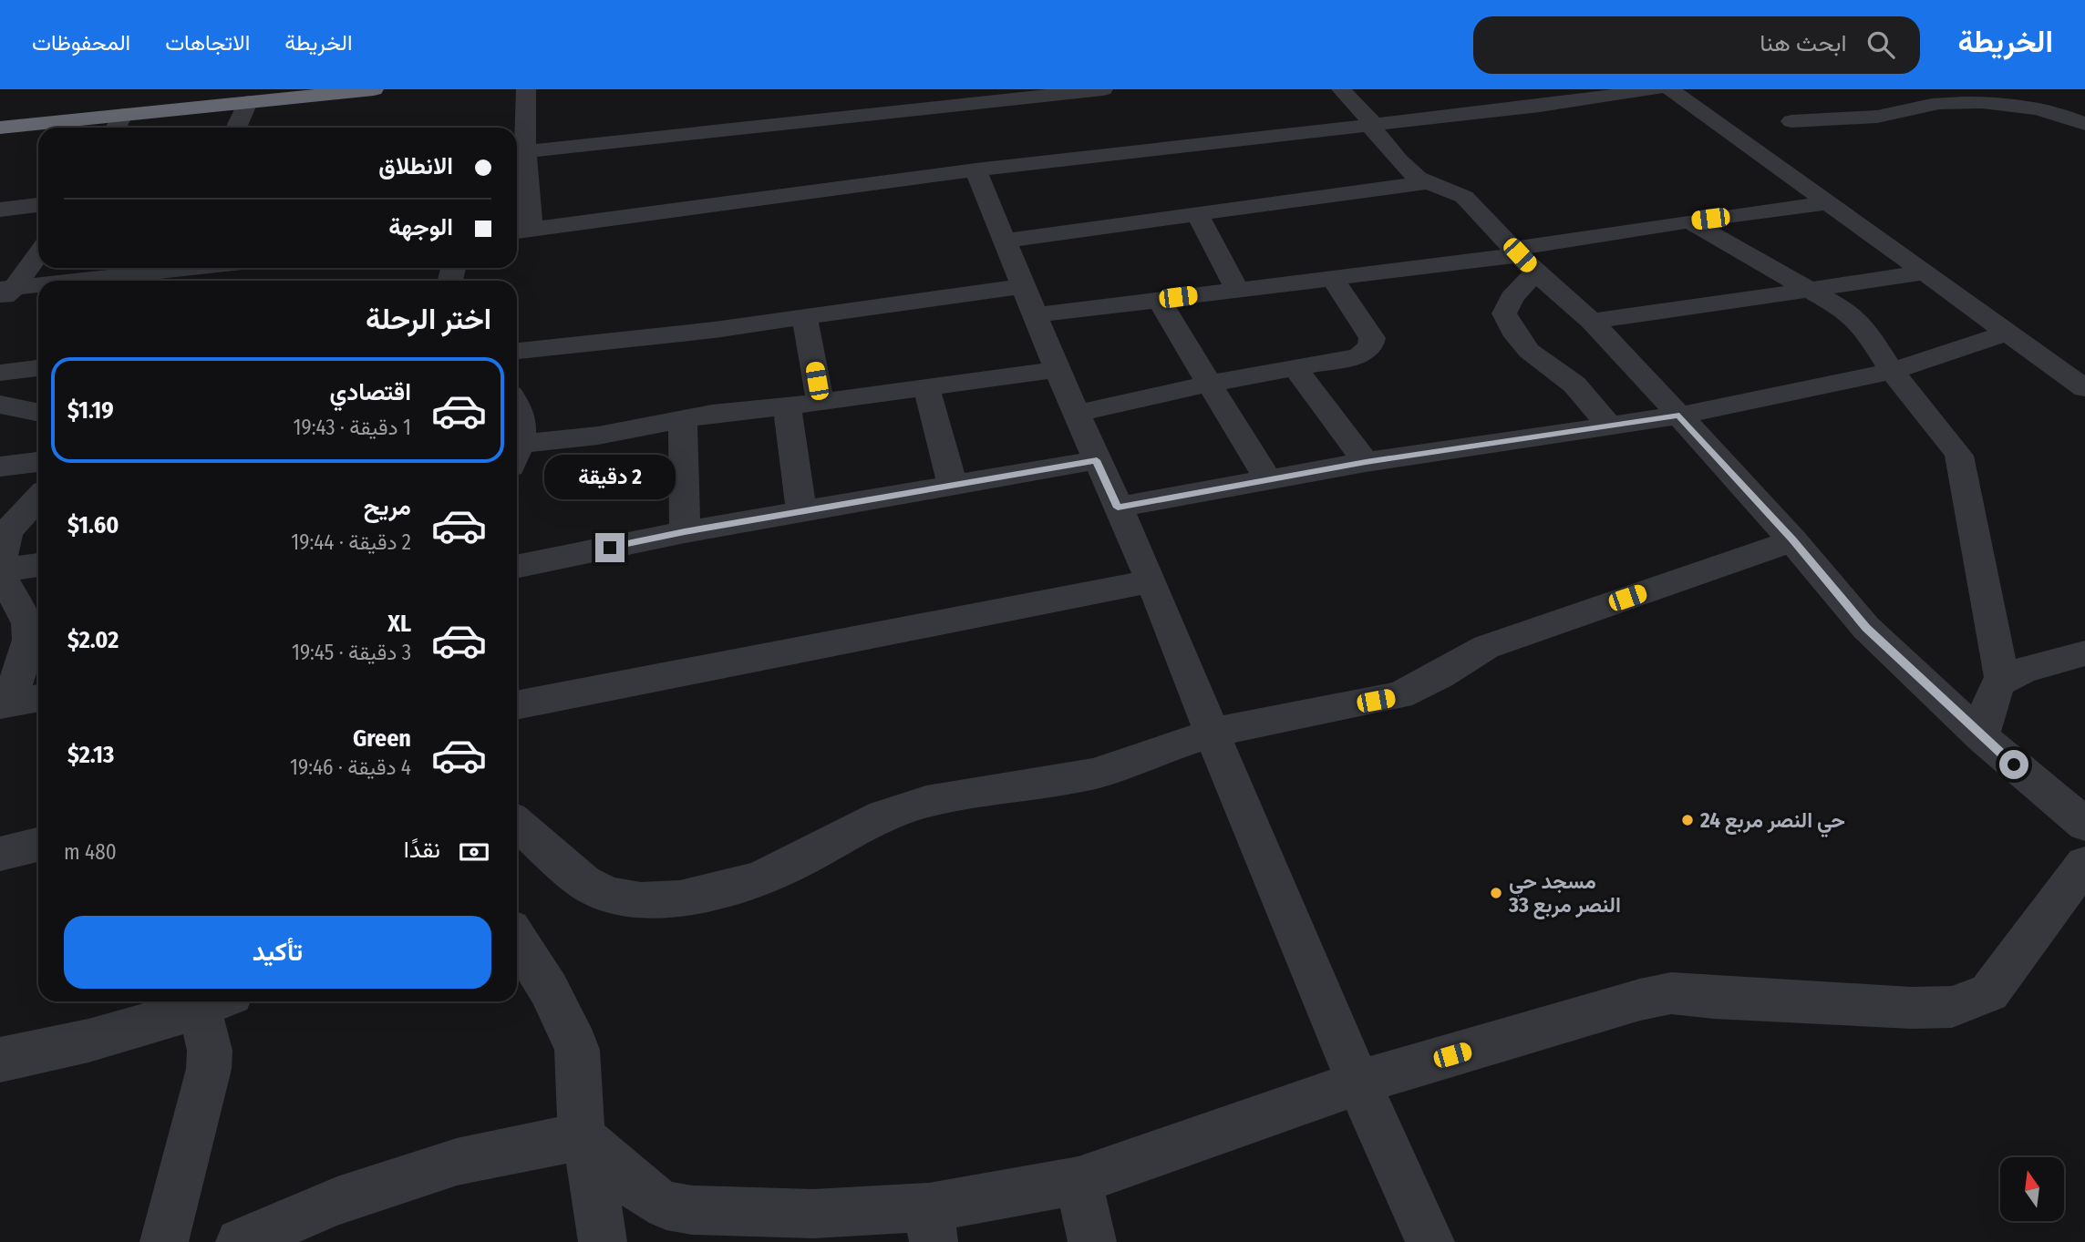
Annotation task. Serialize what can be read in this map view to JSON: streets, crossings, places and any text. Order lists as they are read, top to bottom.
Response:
{
  "places": ["حي النصر مربع 24", "مسجد حي النصر مربع 33"],
  "north": "top",
  "page": {
    "header": "الخريطة",
    "search": "ابحث هنا",
    "nav": ["الخريطة", "الاتجاهات", "المحفوظات"],
    "banner": ["الانطلاق", "الوجهة"],
    "heading": "اختر الرحلة",
    "list": [
      {
        "name": "اقتصادي",
        "note": "1 دقيقة · 19:43",
        "value": "$1.19"
      },
      {
        "name": "مريح",
        "note": "2 دقيقة · 19:44",
        "value": "$1.60"
      },
      {
        "name": "XL",
        "note": "3 دقيقة · 19:45",
        "value": "$2.02"
      },
      {
        "name": "Green",
        "note": "4 دقيقة · 19:46",
        "value": "$2.13"
      }
    ],
    "bubble": "2 دقيقة",
    "pay": ["نقدًا", "480 m"],
    "buttons": "تأكيد"
  }
}
